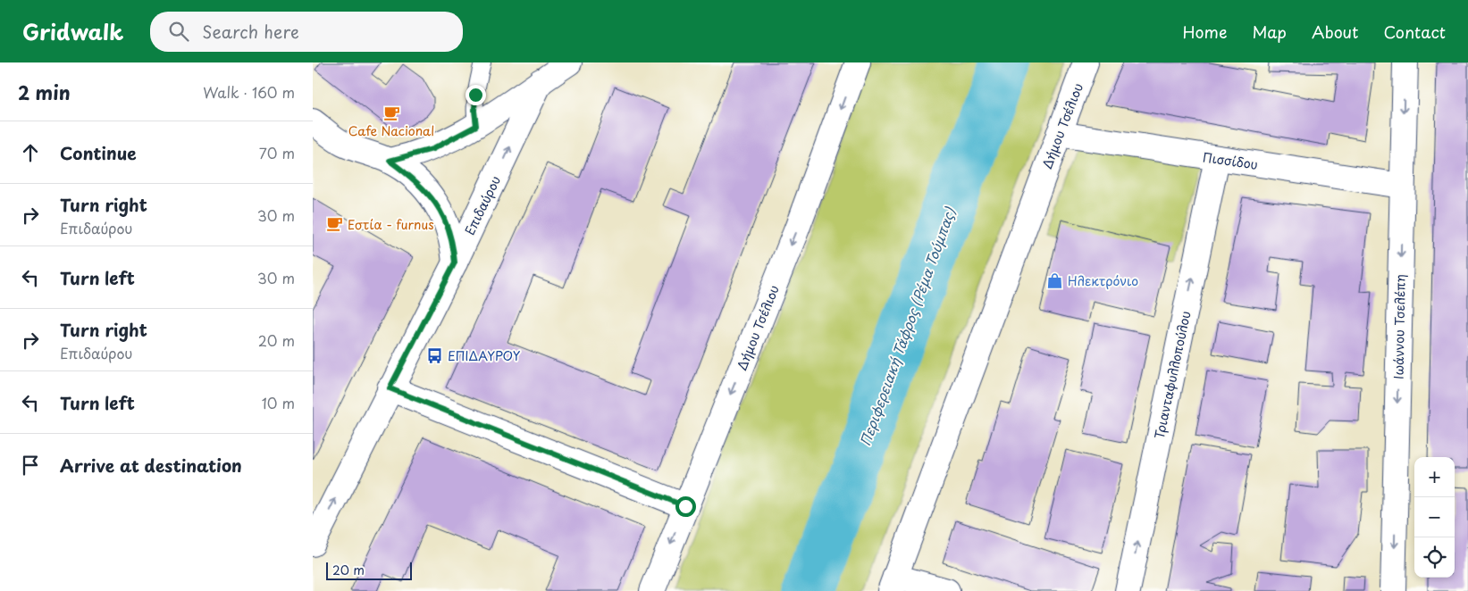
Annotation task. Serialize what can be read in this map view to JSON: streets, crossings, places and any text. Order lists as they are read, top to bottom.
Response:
{
  "streets": {
    "street": [
      "Δήμου Τσέλιου",
      "Πισσίδου",
      "Επιδαύρου",
      "Ιωάννου Τσελέπη",
      "Τριανταφυλλοπούλου"
    ]
  },
  "crossings": [
    ["Δήμου Τσέλιου", "Πισσίδου"],
    ["Πισσίδου", "Ιωάννου Τσελέπη"],
    ["Πισσίδου", "Τριανταφυλλοπούλου"]
  ],
  "one_way": ["Επιδαύρου", "Ιωάννου Τσελέπη", "Τριανταφυλλοπούλου"],
  "water": ["Περιφερειακή Τάφρος (Ρέμα Τούμπας)"],
  "places": {
    "cafe": ["Cafe Nacional", "Εστία - furnus"],
    "shop": ["Ηλεκτρόνιο"],
    "bus stop": ["ΕΠΙΔΑΥΡΟΥ"]
  },
  "scale_bar": "20 m",
  "page": {
    "header": "Gridwalk",
    "search": "Search here",
    "nav": [
      "Home",
      "Map",
      "About",
      "Contact"
    ],
    "heading": ["2 min", "Walk · 160 m"],
    "list": [
      ["Continue", "70 m"],
      ["Turn right", "Επιδαύρου", "30 m"],
      ["Turn left", "30 m"],
      ["Turn right", "Επιδαύρου", "20 m"],
      ["Turn left", "10 m"],
      "Arrive at destination"
    ],
    "map_buttons": ["+", "−"],
    "scale": "20 m"
  }
}
